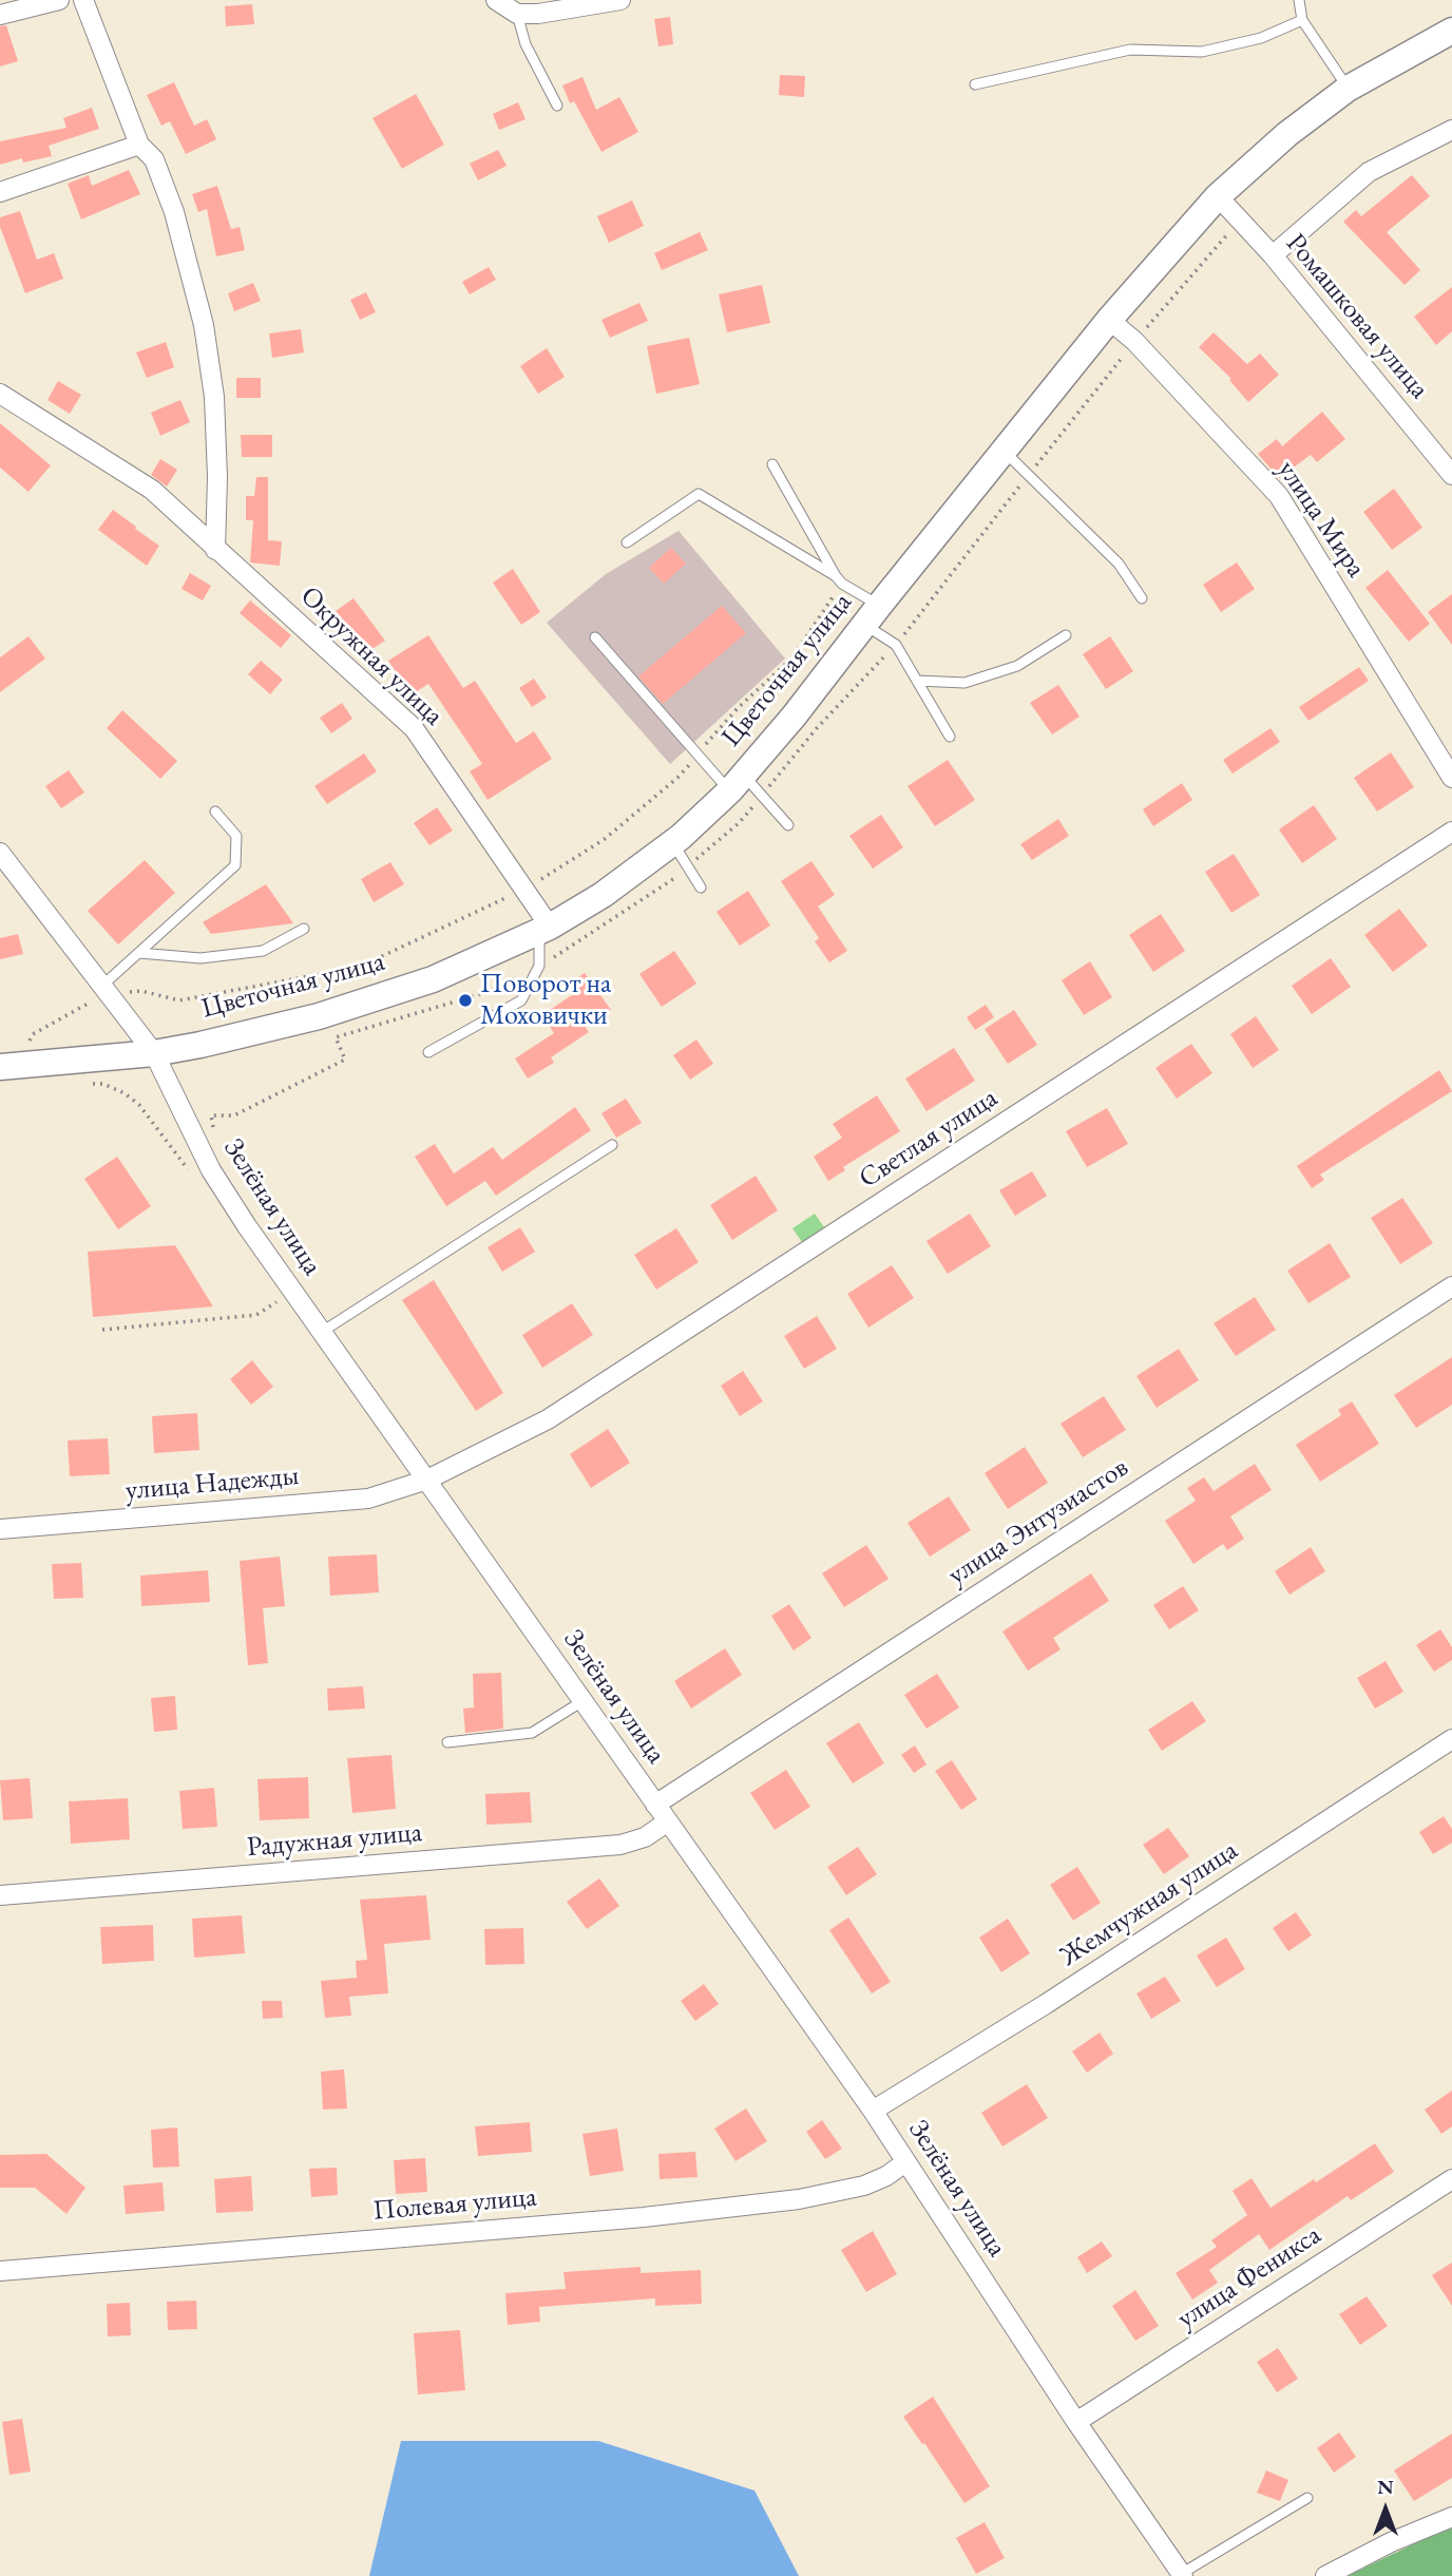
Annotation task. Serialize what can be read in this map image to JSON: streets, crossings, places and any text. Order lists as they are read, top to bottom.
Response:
{
  "streets": {
    "main road": ["Цветочная улица"],
    "street": [
      "Ромашковая улица",
      "улица Мира",
      "Окружная улица",
      "Светлая улица",
      "Зелёная улица",
      "улица Надежды",
      "улица Энтузиастов",
      "Радужная улица",
      "Жемчужная улица",
      "Полевая улица",
      "улица Феникса"
    ]
  },
  "crossings": [
    ["Ромашковая улица", "Цветочная улица"],
    ["улица Мира", "Цветочная улица"],
    ["Окружная улица", "Цветочная улица"],
    ["Цветочная улица", "Зелёная улица"],
    ["Светлая улица", "Зелёная улица"],
    ["Светлая улица", "улица Надежды"],
    ["Зелёная улица", "улица Надежды"],
    ["Зелёная улица", "улица Энтузиастов"],
    ["Зелёная улица", "Радужная улица"],
    ["Зелёная улица", "Жемчужная улица"],
    ["Зелёная улица", "Полевая улица"],
    ["Зелёная улица", "улица Феникса"]
  ],
  "places": ["Поворот на Моховички"],
  "north": "top"
}
